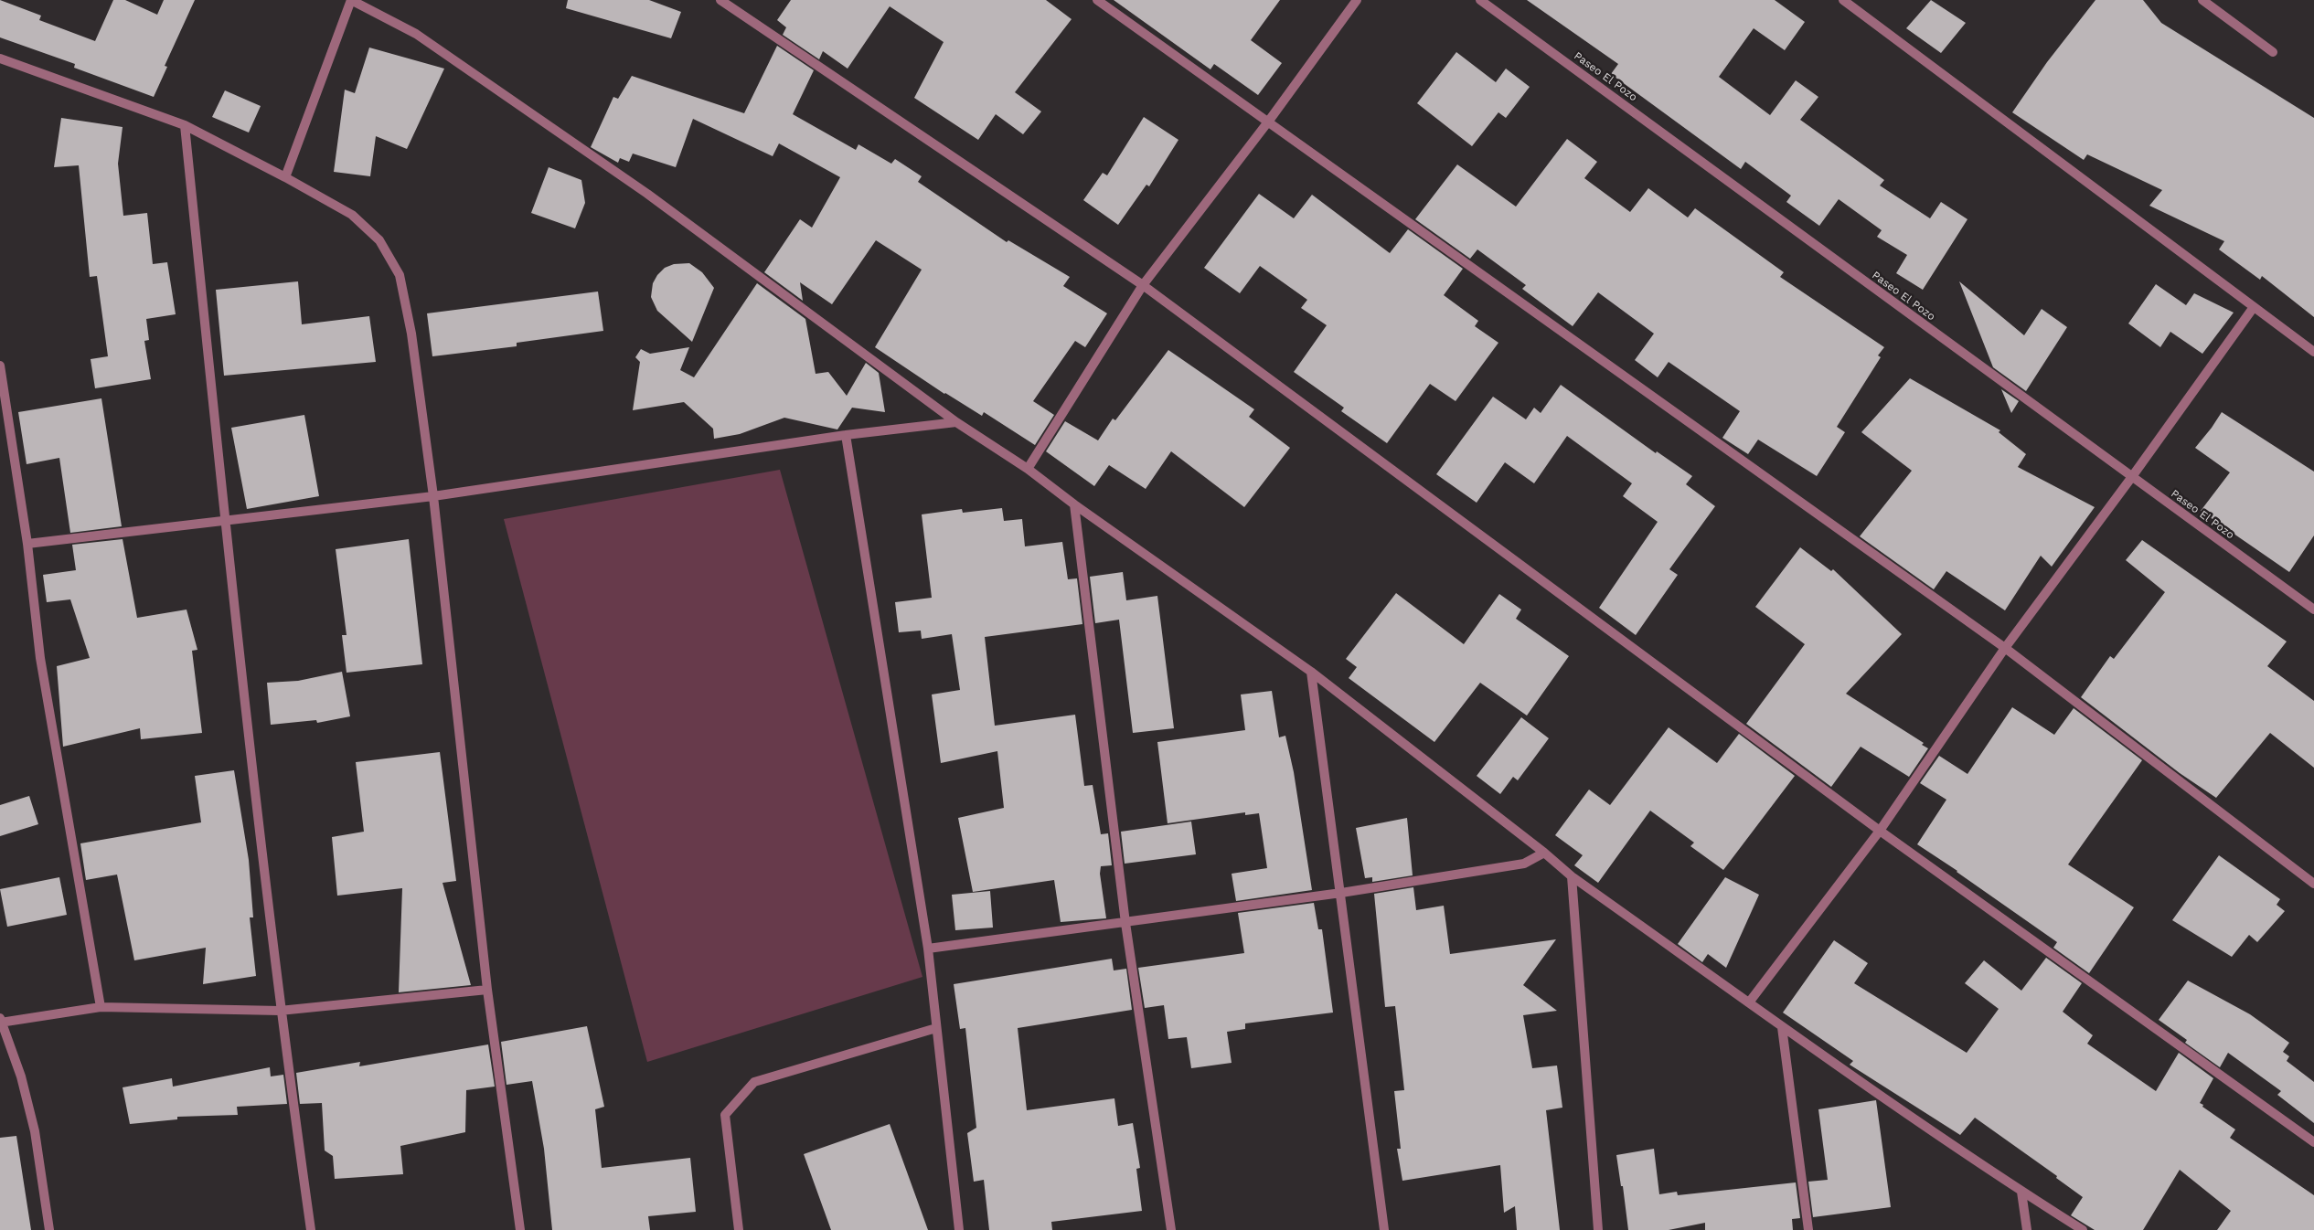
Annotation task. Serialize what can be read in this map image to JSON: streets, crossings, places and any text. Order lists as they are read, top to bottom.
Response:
{
  "streets": {
    "street": ["Paseo El Pozo"]
  }
}
